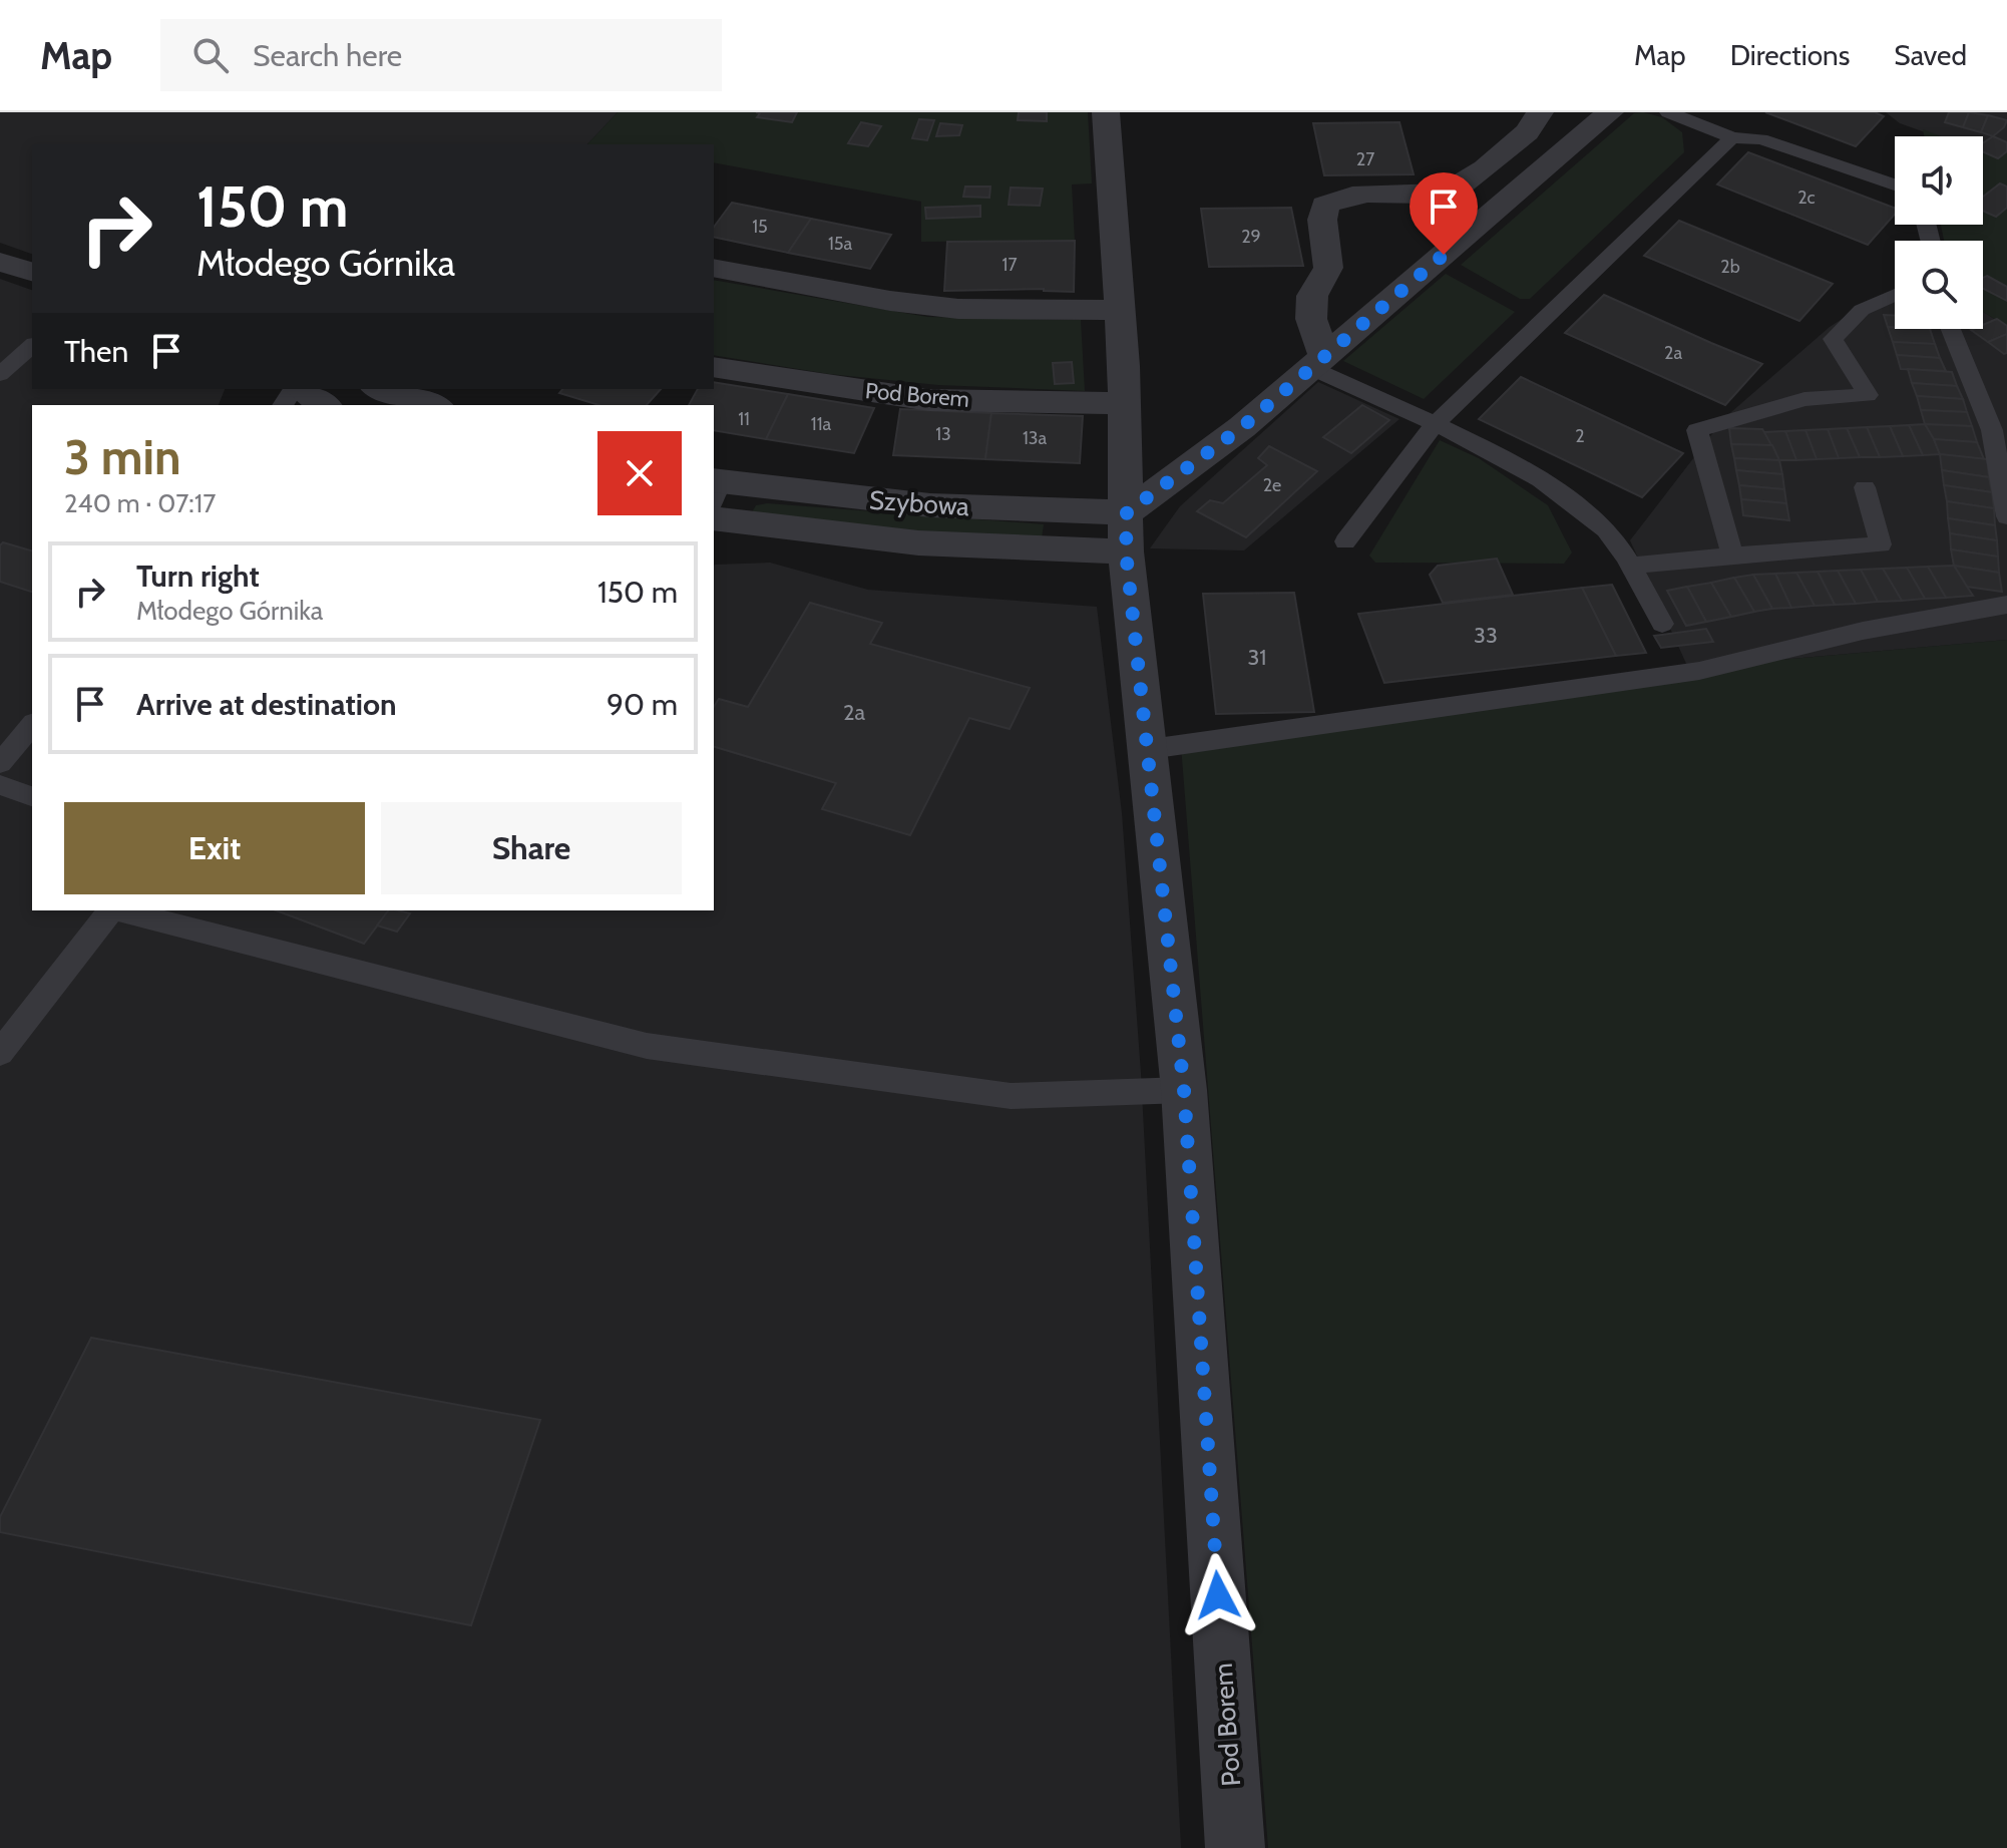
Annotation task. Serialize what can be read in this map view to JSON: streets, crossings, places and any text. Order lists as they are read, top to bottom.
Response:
{
  "streets": {
    "street": ["Pod Borem", "Szybowa"]
  },
  "crossings": [
    ["Pod Borem", "Szybowa"]
  ],
  "house_numbers": [
    "27",
    "2c",
    "15",
    "29",
    "15a",
    "17",
    "2b",
    "2a",
    "11",
    "11a",
    "13",
    "2",
    "13a",
    "2e",
    "33",
    "31",
    "2a"
  ],
  "page": {
    "header": "Map",
    "search": "Search here",
    "nav": ["Map", "Directions", "Saved"],
    "turn": ["150 m", "Młodego Górnika"],
    "then": "Then",
    "heading": ["3 min", "240 m · 07:17"],
    "list": [
      {
        "name": "Turn right",
        "note": "Młodego Górnika",
        "value": "150 m"
      },
      {
        "name": "Arrive at destination",
        "value": "90 m"
      }
    ],
    "buttons": ["Exit", "Share"]
  }
}
